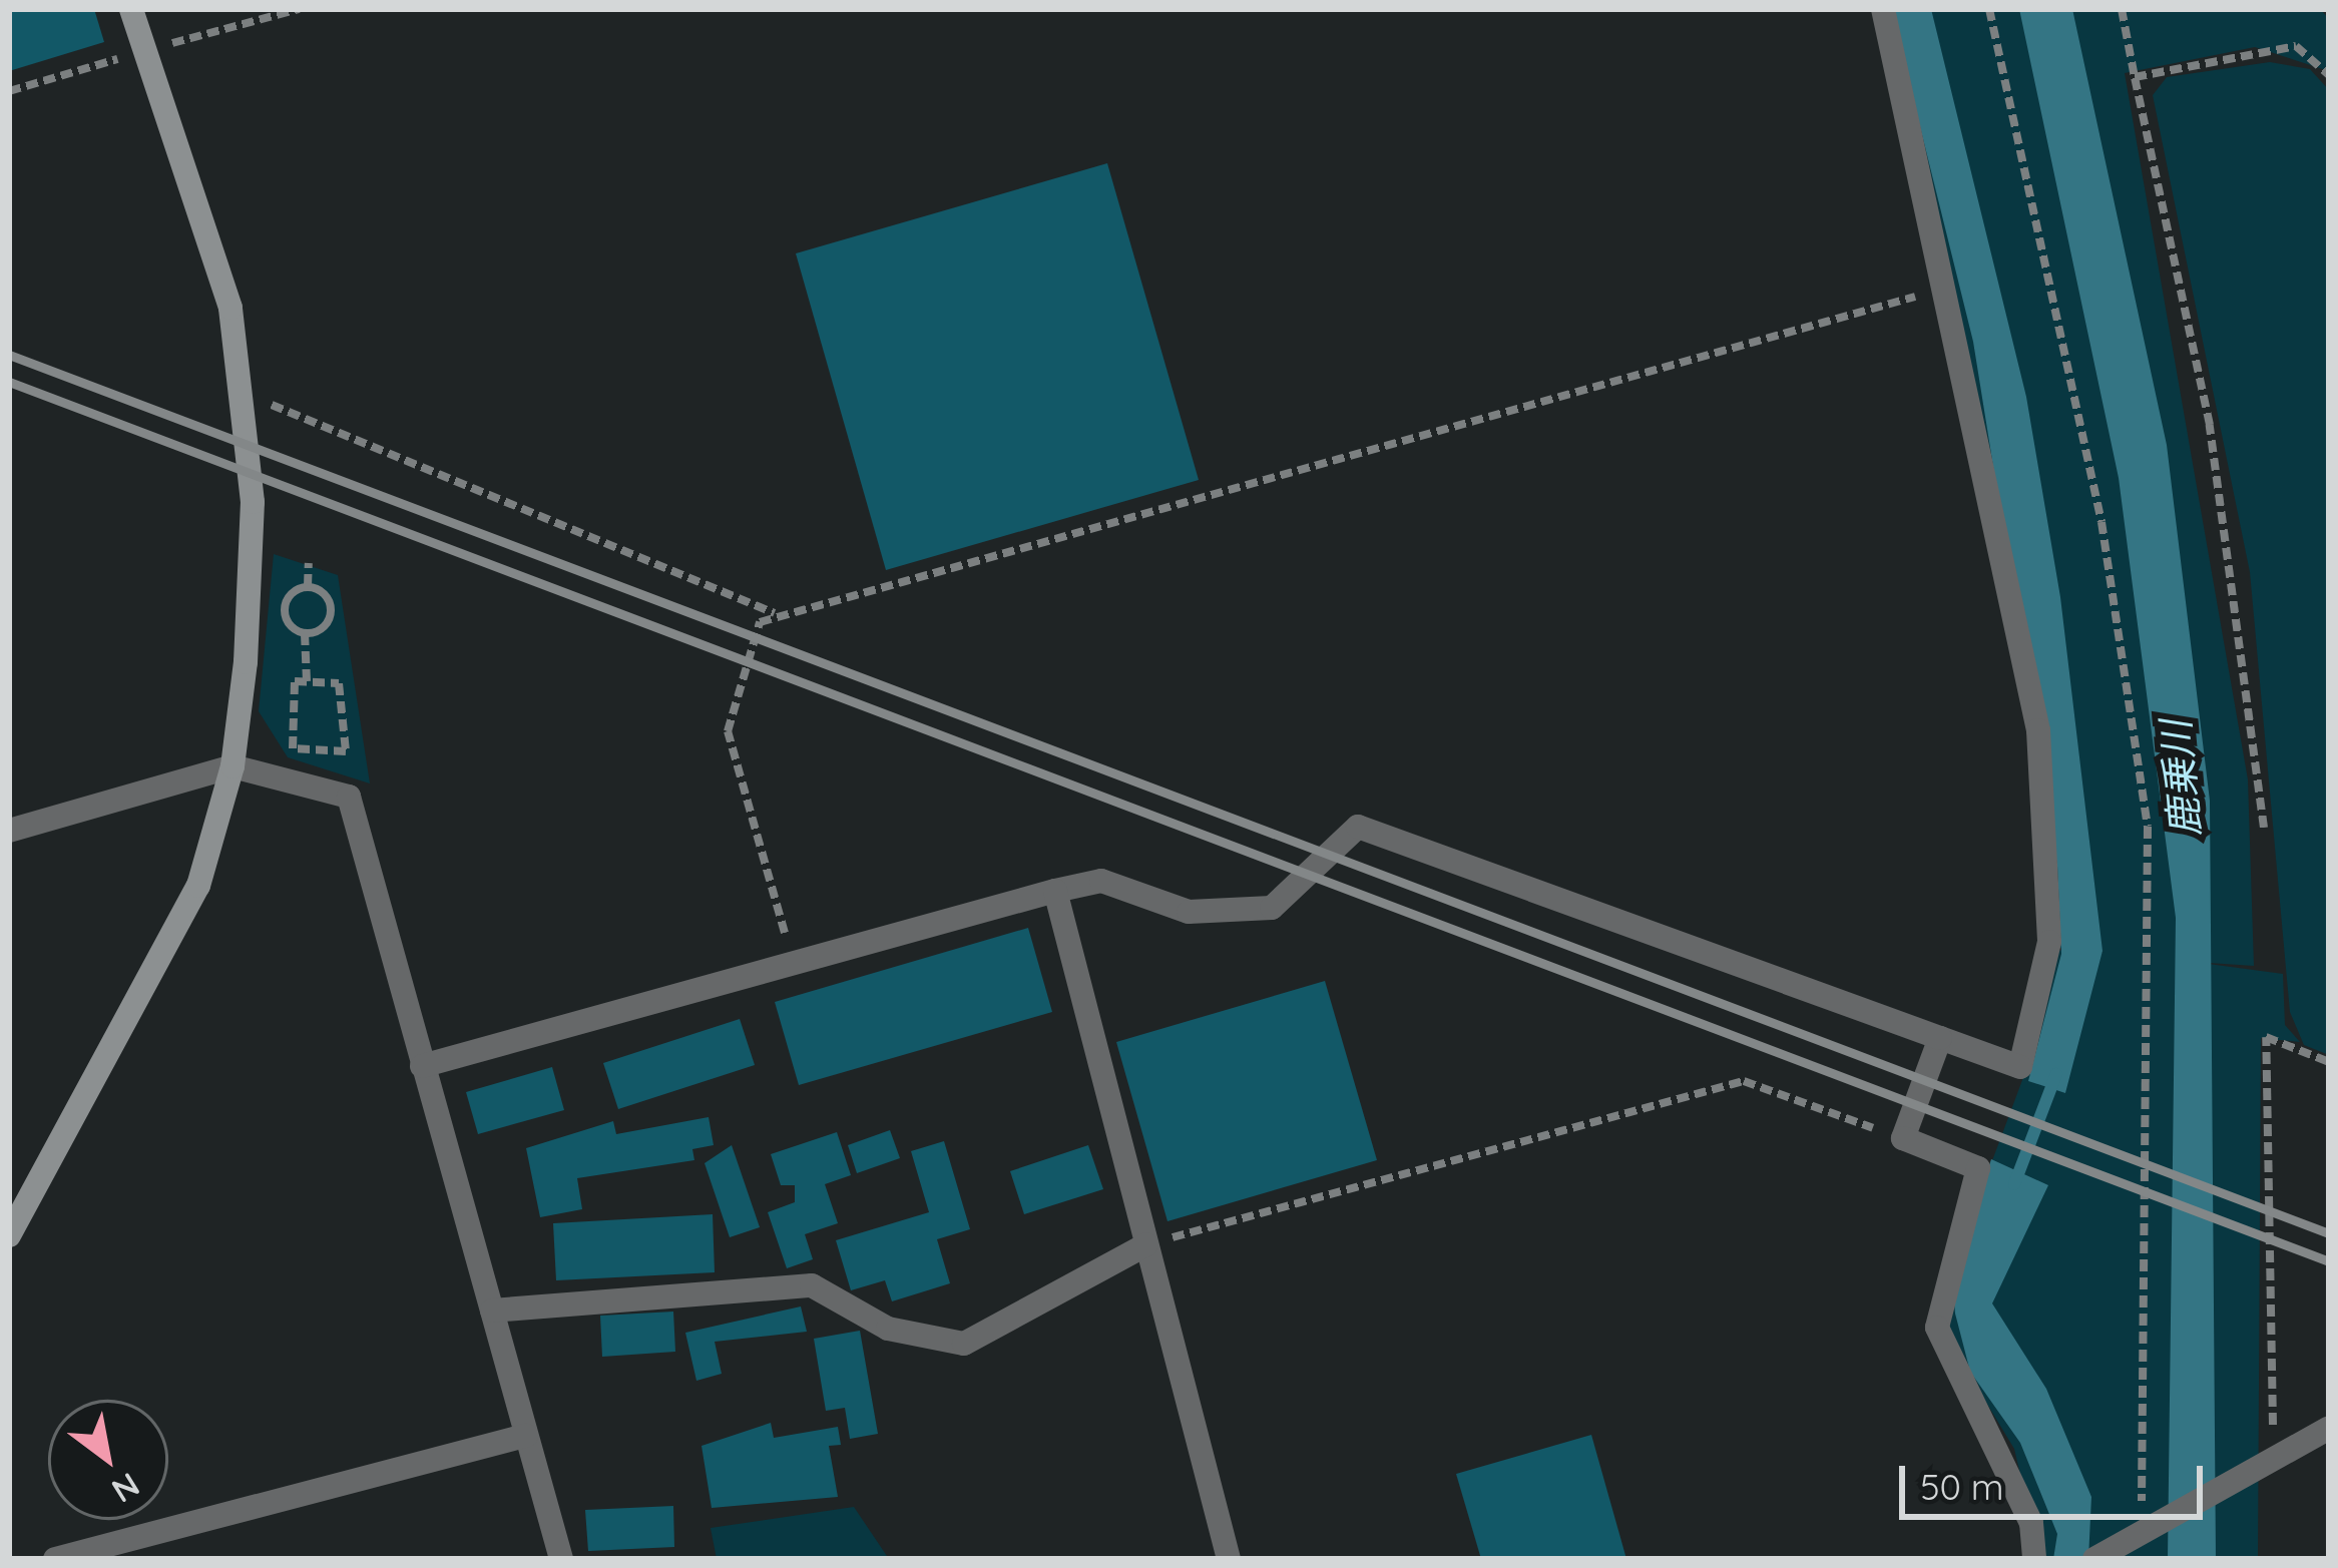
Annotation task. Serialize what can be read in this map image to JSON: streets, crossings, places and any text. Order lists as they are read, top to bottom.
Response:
{
  "water": ["鹿乗川"],
  "scale_bar": "50 m",
  "north": "bottom right"
}
